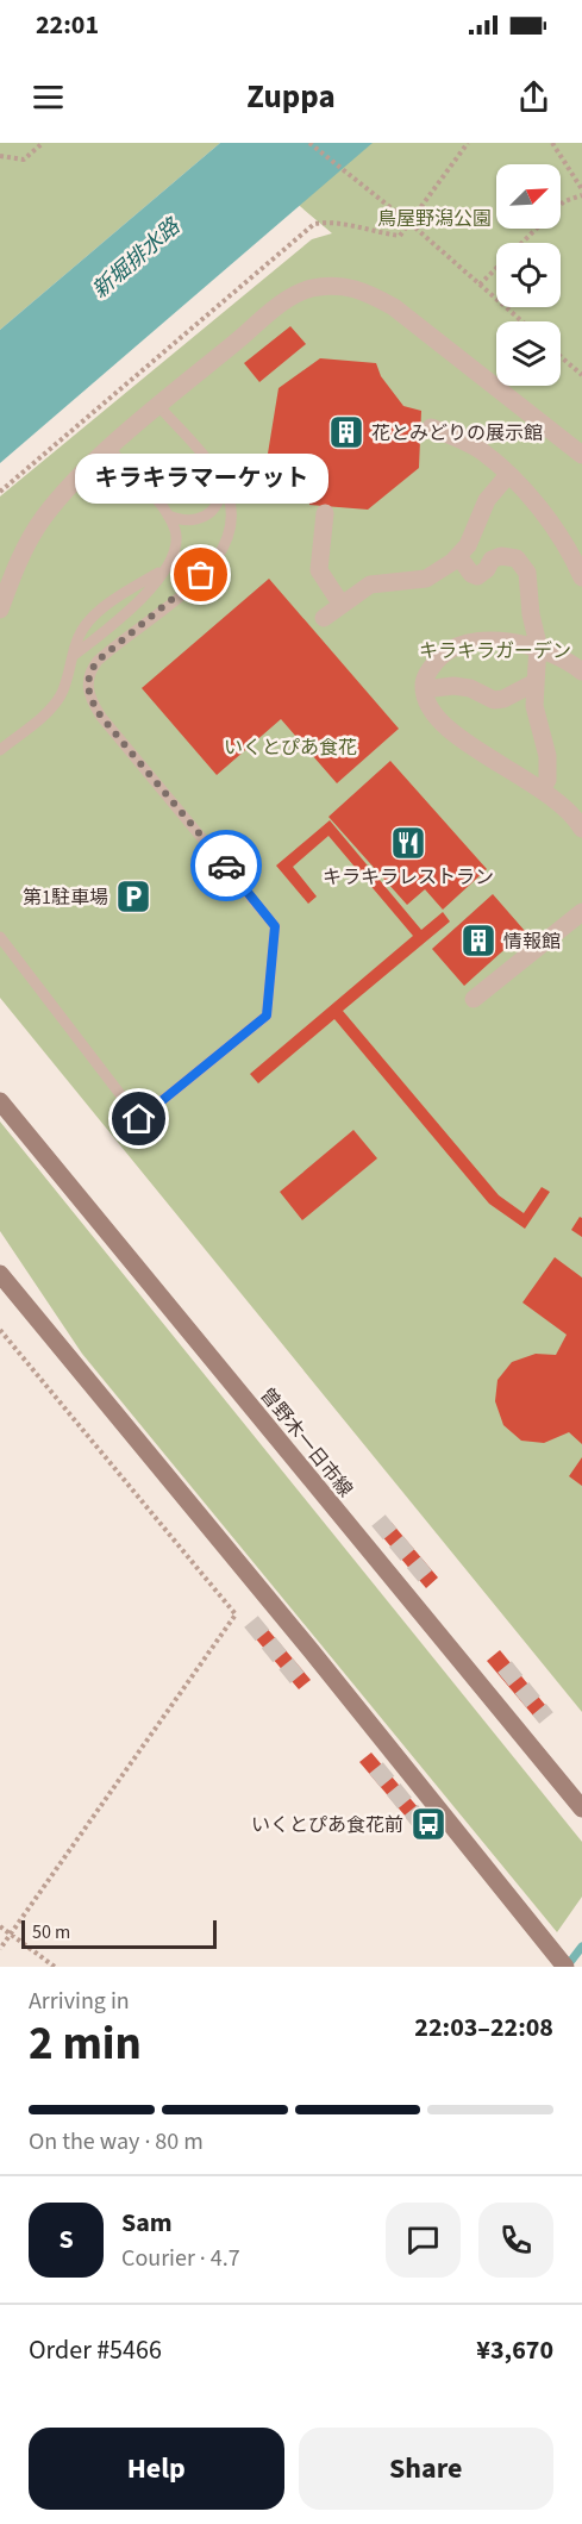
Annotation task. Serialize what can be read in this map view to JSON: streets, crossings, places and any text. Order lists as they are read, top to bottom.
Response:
{
  "streets": {
    "main road": ["曽野木一日市線"]
  },
  "water": ["新堀排水路"],
  "parks": ["鳥屋野潟公園", "キラキラガーデン", "いくとぴあ食花"],
  "places": {
    "building": ["花とみどりの展示館", "情報館"],
    "other": ["キラキラマーケット"],
    "restaurant": ["キラキラレストラン"],
    "parking": ["第1駐車場"],
    "bus stop": ["いくとぴあ食花前"]
  },
  "scale_bar": "50 m",
  "north": "top right",
  "page": {
    "status": "22:01",
    "header": "Zuppa",
    "bubble": "キラキラマーケット",
    "scale": "50 m",
    "heading": ["2 min", "Arriving in", "22:03–22:08"],
    "panel": [
      "Sam",
      "Courier · 4.7",
      "Order #5466",
      "¥3,670"
    ],
    "bar": "On the way · 80 m",
    "round": "S",
    "buttons": ["Help", "Share"]
  }
}
